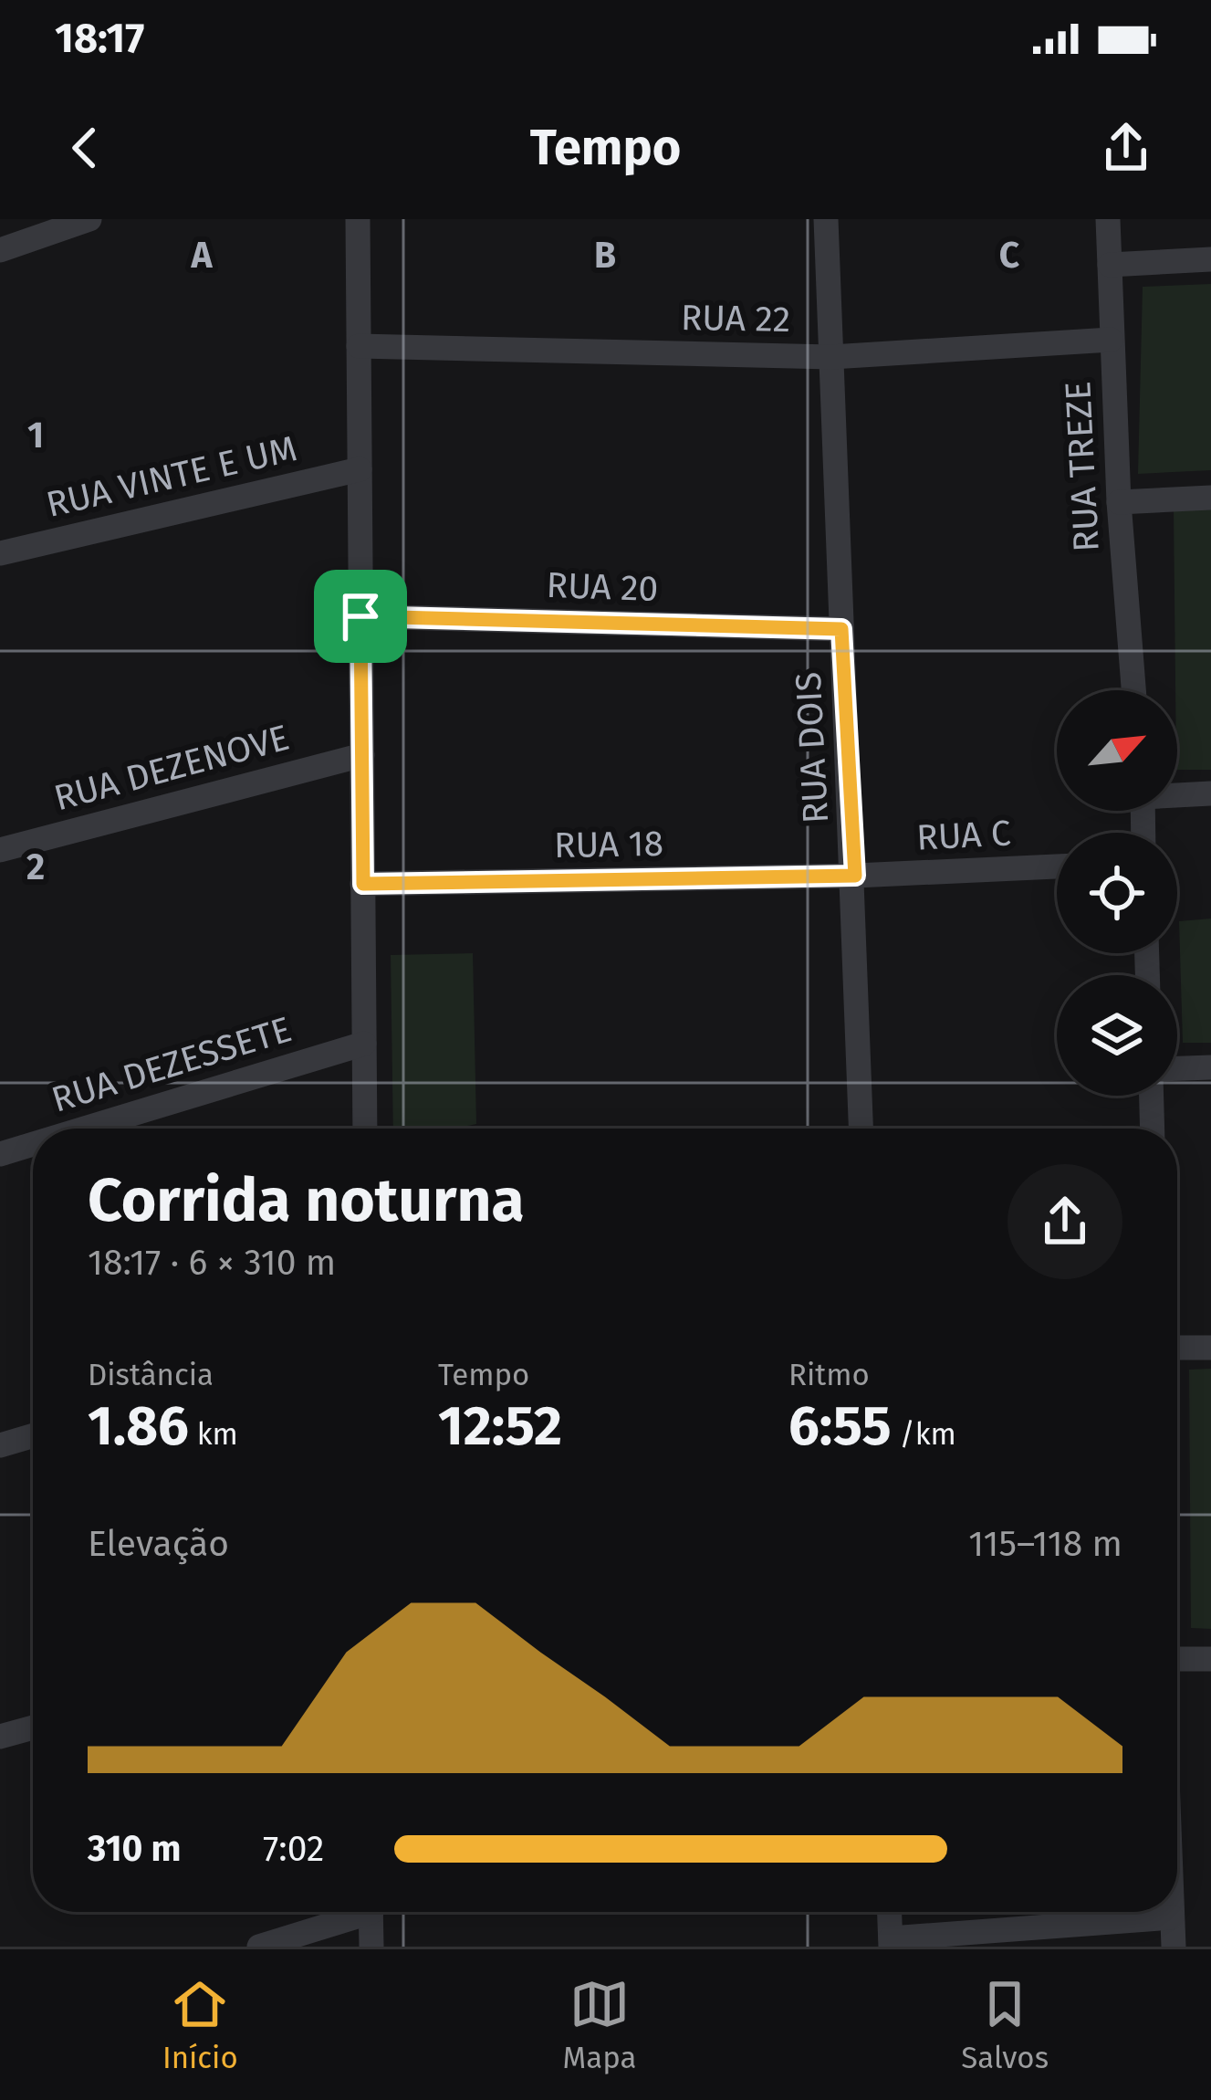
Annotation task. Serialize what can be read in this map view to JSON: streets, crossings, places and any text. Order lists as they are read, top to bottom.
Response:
{
  "streets": {
    "street": [
      "RUA 22",
      "RUA TREZE",
      "RUA VINTE E UM",
      "RUA 20",
      "RUA DOIS",
      "RUA DEZENOVE",
      "RUA C",
      "RUA 18",
      "RUA DEZESSETE"
    ]
  },
  "crossings": [
    ["RUA 22", "RUA TREZE"],
    ["RUA 22", "RUA DOIS"],
    ["RUA 20", "RUA DOIS"],
    ["RUA DOIS", "RUA C"],
    ["RUA DOIS", "RUA 18"],
    ["RUA C", "RUA 18"]
  ],
  "north": "top right",
  "page": {
    "status": "18:17",
    "header": "Tempo",
    "heading": ["Corrida noturna", "18:17 · 6 × 310 m"],
    "stats": [
      ["Distância", "1.86 km"],
      ["Tempo", "12:52"],
      ["Ritmo", "6:55 /km"]
    ],
    "chart": ["Elevação", "115–118 m"],
    "list": [
      {
        "name": "310 m",
        "note": "7:02"
      }
    ],
    "tabs": ["Início", "Mapa", "Salvos"]
  },
  "grid": {
    "columns": ["A", "B", "C"],
    "rows": ["1", "2"]
  }
}
